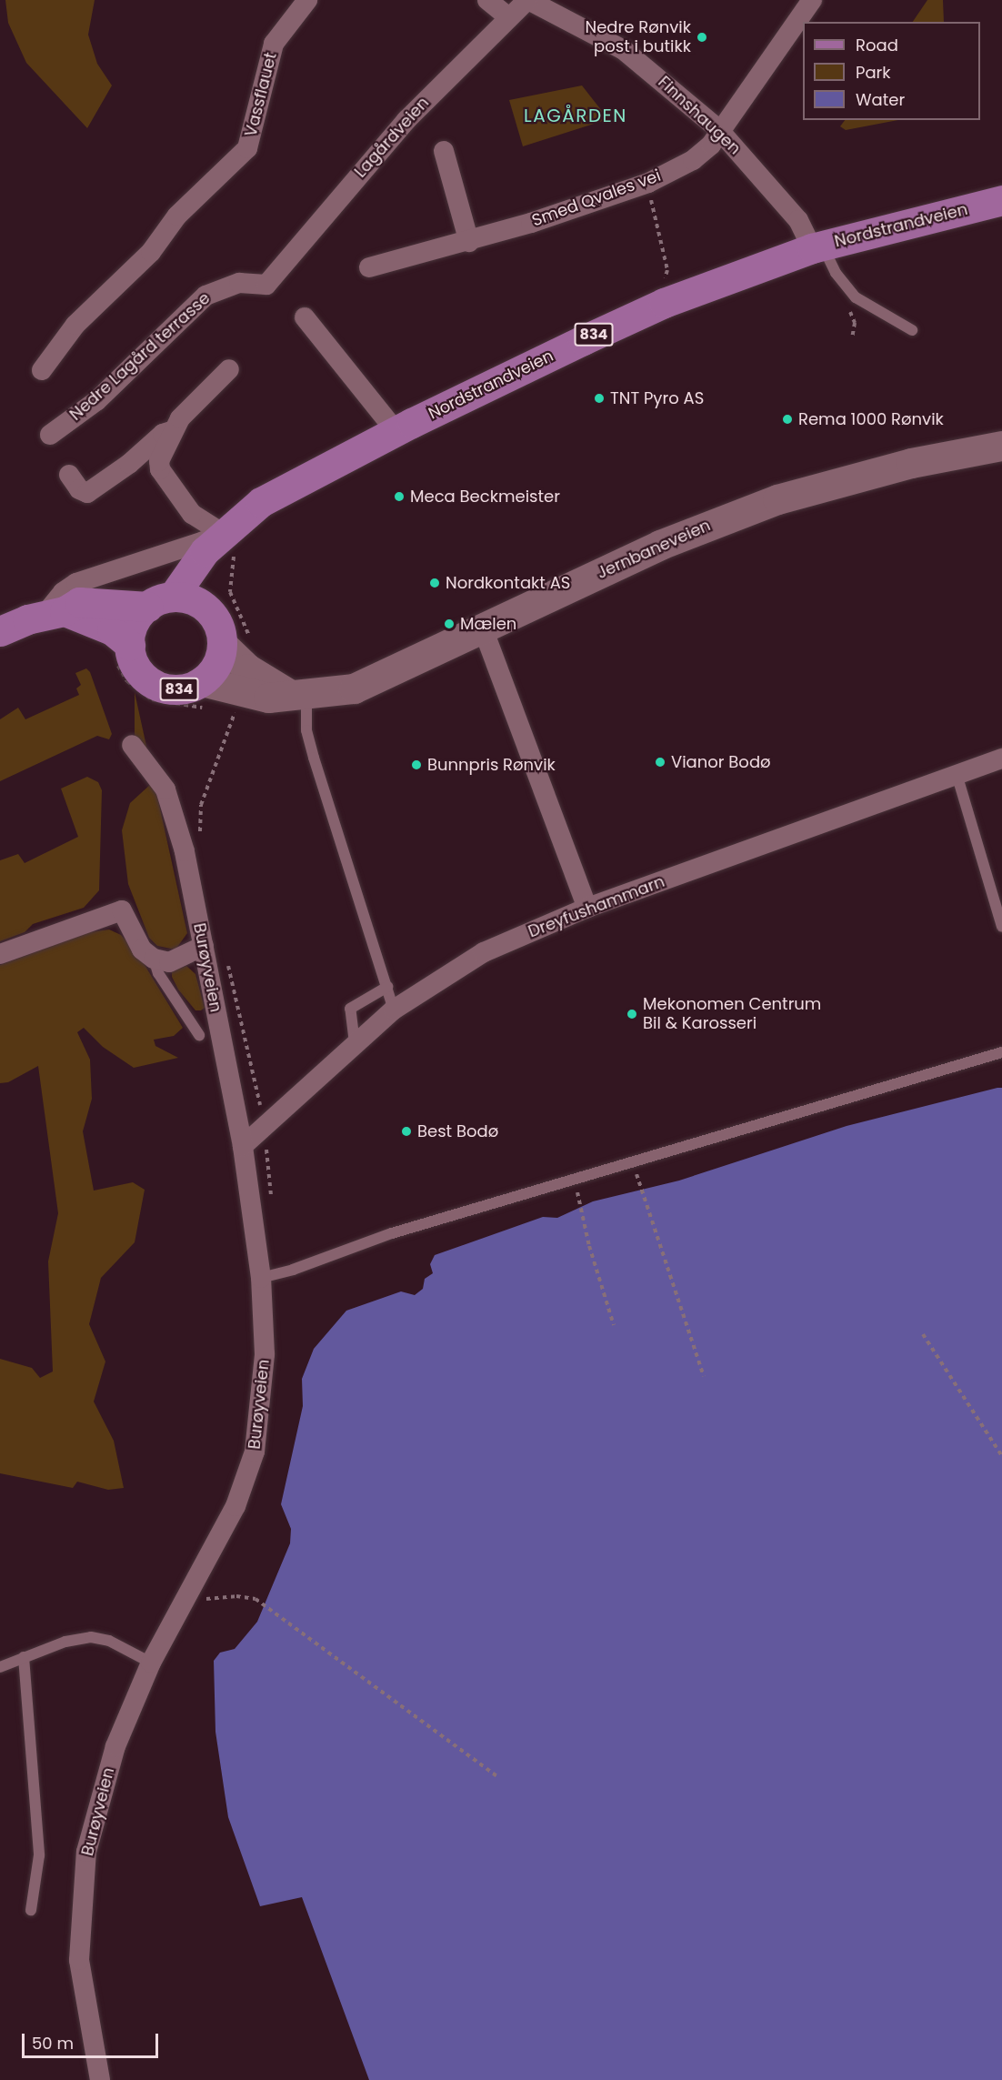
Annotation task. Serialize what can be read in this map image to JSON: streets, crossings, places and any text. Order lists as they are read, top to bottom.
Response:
{
  "streets": {
    "main road": ["Nordstrandveien", "834"],
    "street": [
      "Vassflauet",
      "Finnshaugen",
      "Lagårdveien",
      "Smed Qvales vei",
      "Nedre Lagård terrasse",
      "Jernbaneveien",
      "Dreyfushammarn",
      "Burøyveien"
    ]
  },
  "crossings": [
    ["Finnshaugen", "Lagårdveien"],
    ["Finnshaugen", "Smed Qvales vei"],
    ["Finnshaugen", "Nordstrandveien"],
    ["Lagårdveien", "Nedre Lagård terrasse"],
    ["Nordstrandveien", "834"],
    ["Nordstrandveien", "Jernbaneveien"],
    ["834", "Jernbaneveien"],
    ["Dreyfushammarn", "Burøyveien"]
  ],
  "districts": ["LAGÅRDEN"],
  "places": [
    "Nedre Rønvik post i butikk",
    "TNT Pyro AS",
    "Rema 1000 Rønvik",
    "Meca Beckmeister",
    "Nordkontakt AS",
    "Mælen",
    "Vianor Bodø",
    "Bunnpris Rønvik",
    "Mekonomen Centrum Bil & Karosseri",
    "Best Bodø"
  ],
  "legend": ["Road", "Park", "Water"],
  "scale_bar": "50 m"
}
